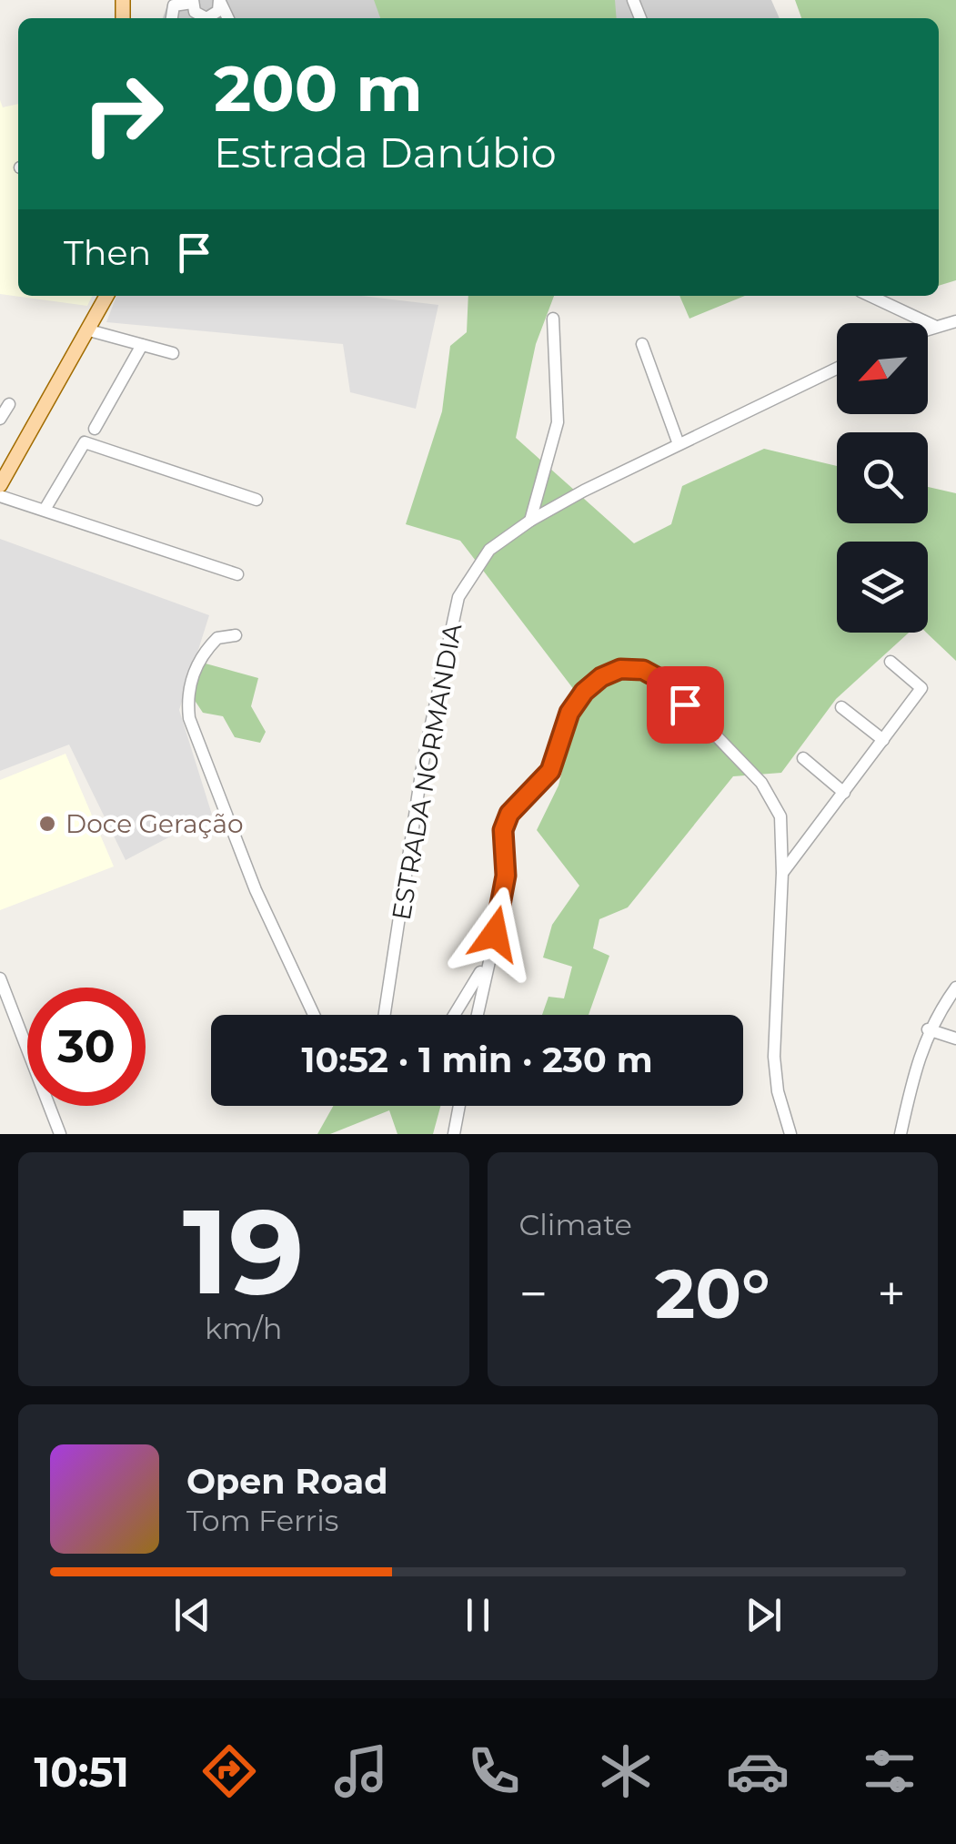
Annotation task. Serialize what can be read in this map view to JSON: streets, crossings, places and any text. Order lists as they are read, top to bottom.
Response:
{
  "streets": {
    "street": ["ESTRADA NORMANDIA"]
  },
  "places": ["Doce Geração"],
  "north": "bottom left",
  "page": {
    "turn": ["200 m", "Estrada Danúbio"],
    "then": "Then",
    "limit": "30",
    "trip": "10:52 · 1 min · 230 m",
    "tile": [
      ["19", "km/h"],
      "Climate"
    ],
    "heat": ["−", "20°", "+"],
    "song": ["Open Road", "Tom Ferris"],
    "tabs": "10:51"
  }
}
